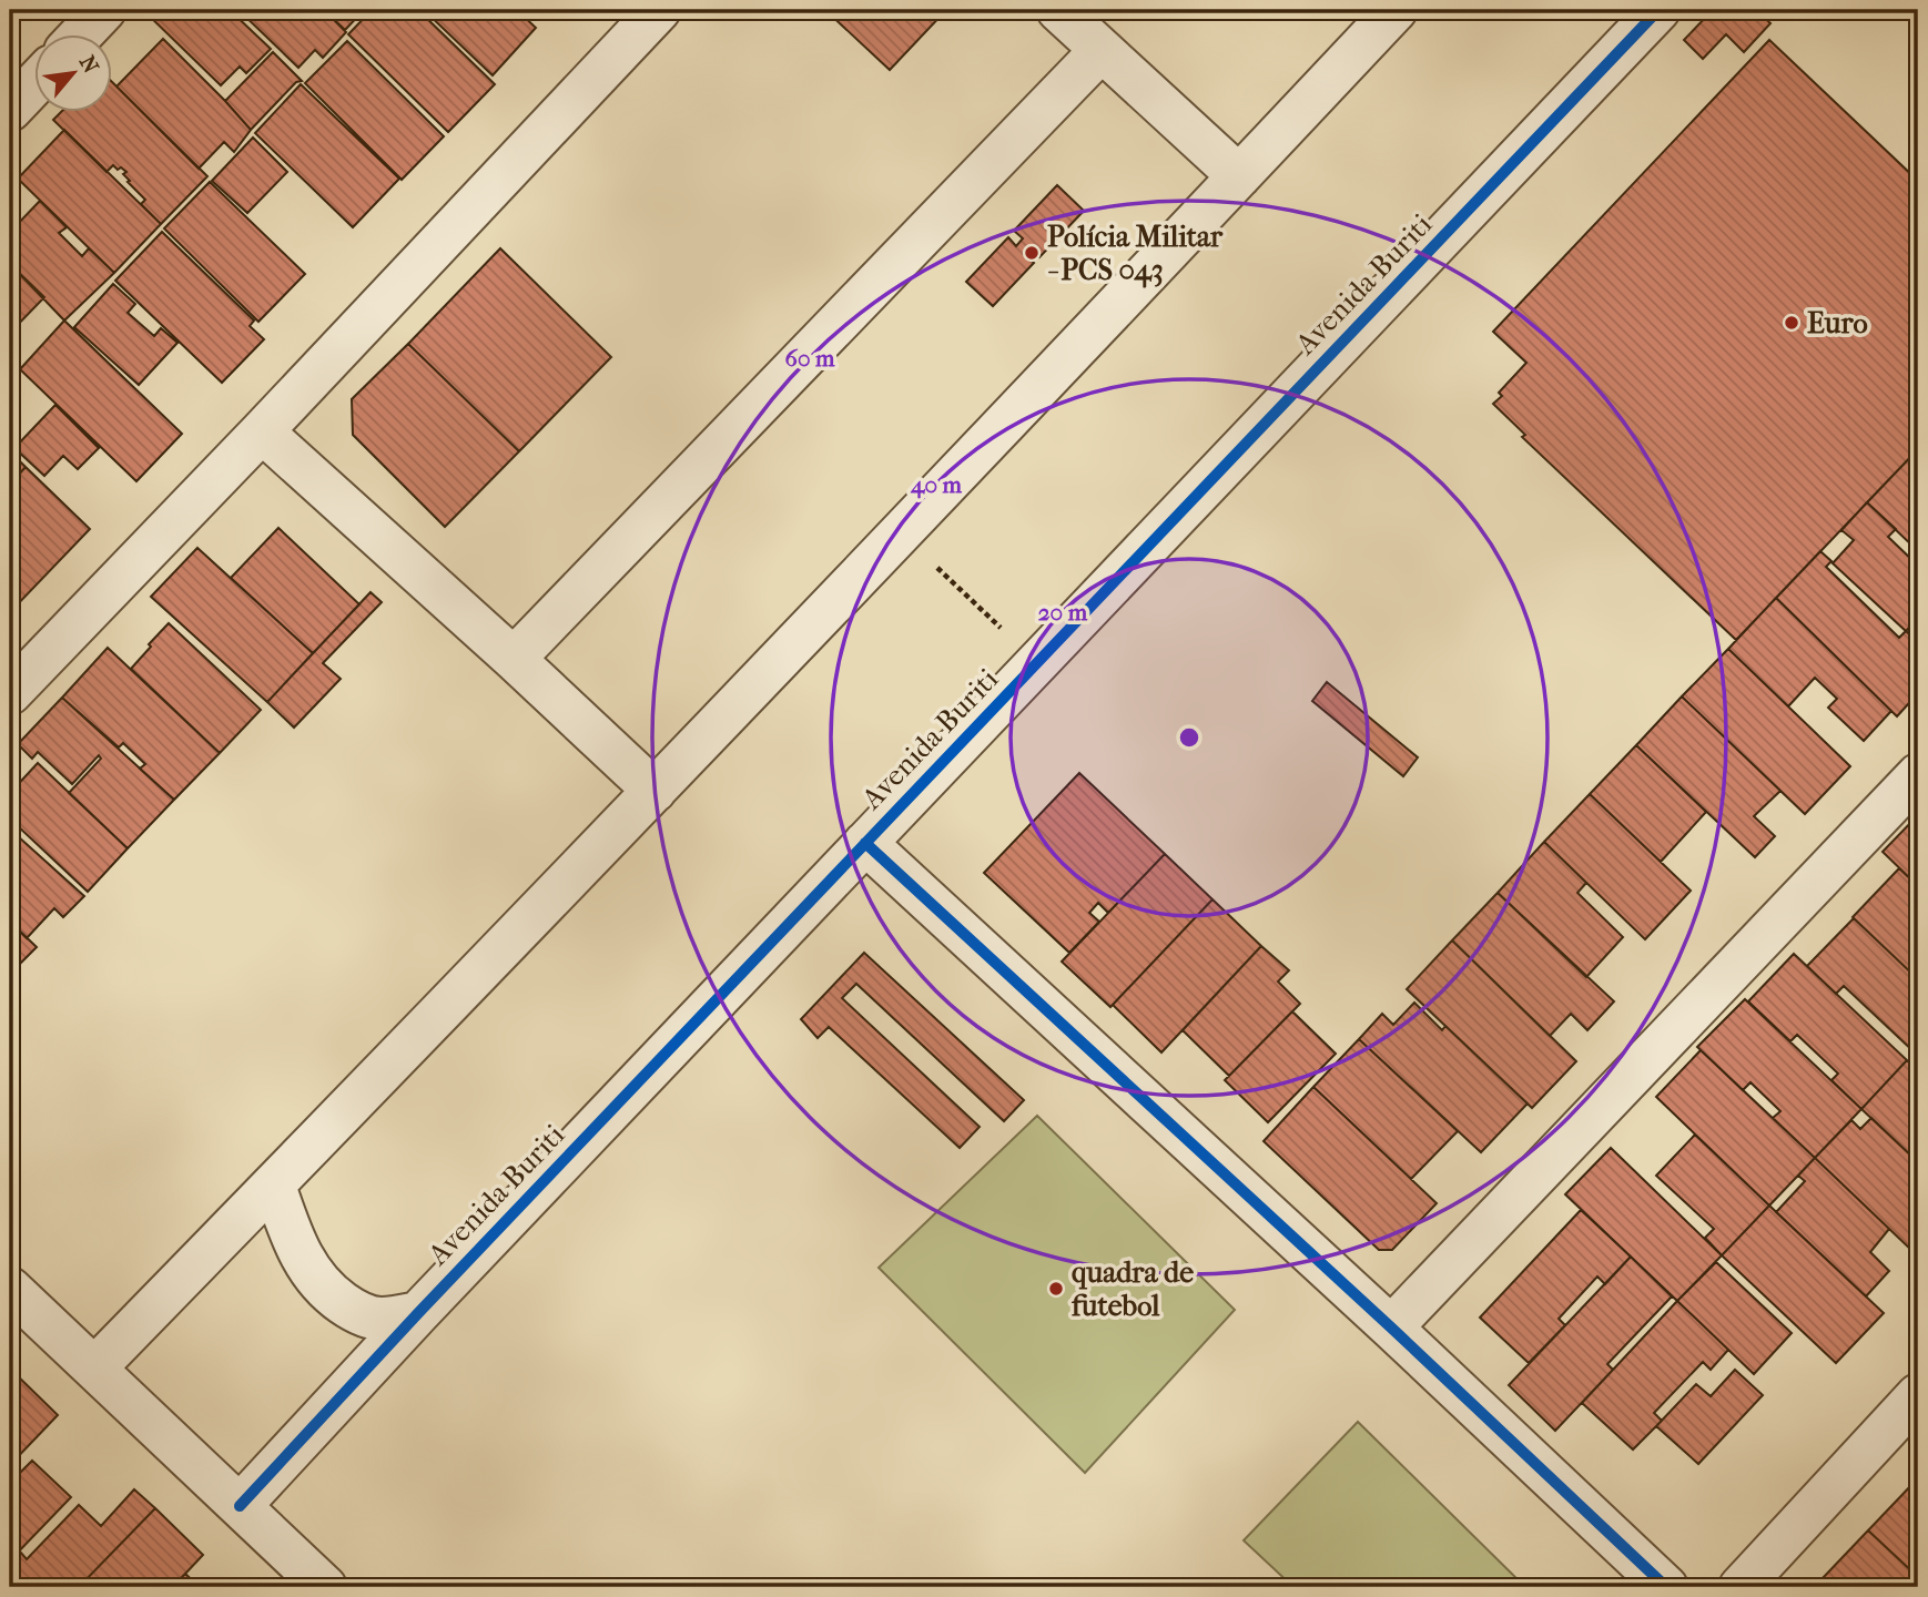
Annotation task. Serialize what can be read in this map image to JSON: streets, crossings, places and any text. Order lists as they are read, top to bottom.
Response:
{
  "streets": {
    "street": ["Avenida Buriti"]
  },
  "places": ["Polícia Militar - PCS 043", "Euro", "quadra de futebol"],
  "north": "top right",
  "rings": ["60 m", "40 m", "20 m"]
}
